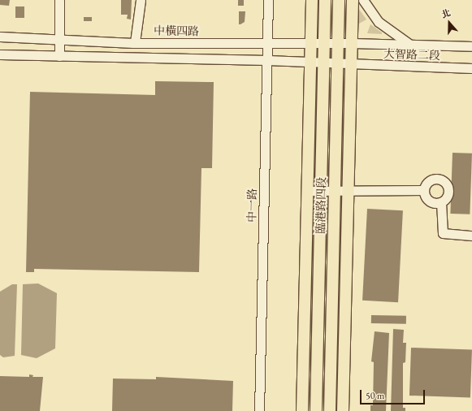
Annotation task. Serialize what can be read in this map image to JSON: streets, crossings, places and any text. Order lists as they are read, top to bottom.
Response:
{
  "streets": {
    "main road": ["臨港路四段"],
    "street": ["中橫四路", "大智路二段", "中一路"]
  },
  "crossings": [
    ["中橫四路", "大智路二段"],
    ["中橫四路", "中一路"],
    ["中橫四路", "臨港路四段"],
    ["大智路二段", "臨港路四段"]
  ],
  "scale_bar": "50 m",
  "north": "top"
}
